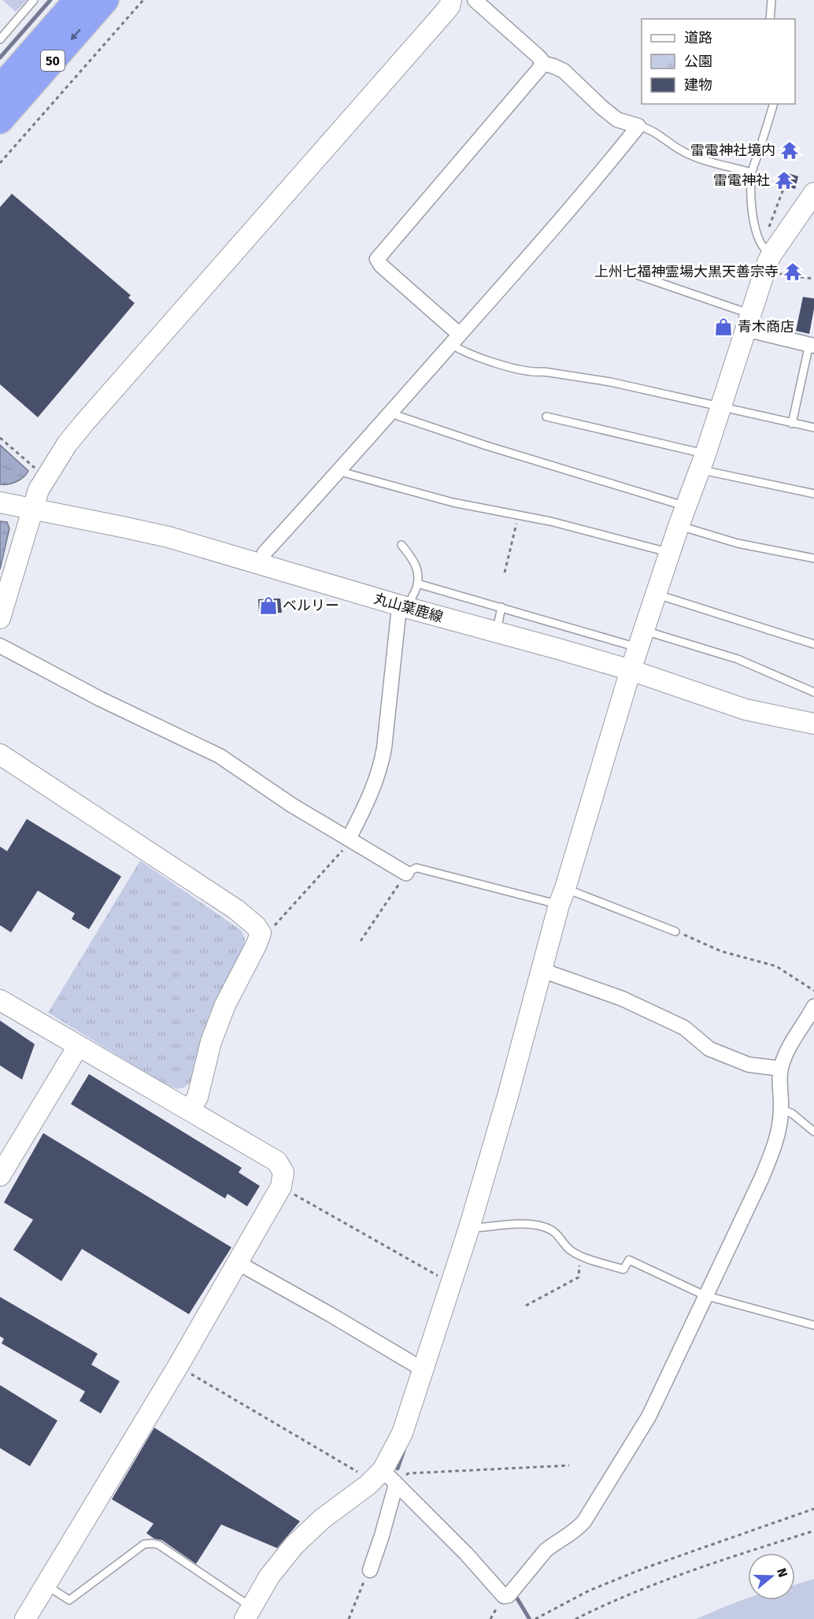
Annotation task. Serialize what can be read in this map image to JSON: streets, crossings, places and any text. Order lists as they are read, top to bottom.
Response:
{
  "streets": {
    "highway": ["50"],
    "street": ["丸山葉鹿線"]
  },
  "places": {
    "temple": ["雷電神社境内", "雷電神社", "上州七福神霊場大黒天善宗寺"],
    "shop": ["青木商店", "ベルリー"]
  },
  "legend": ["道路", "公園", "建物"],
  "north": "right"
}
